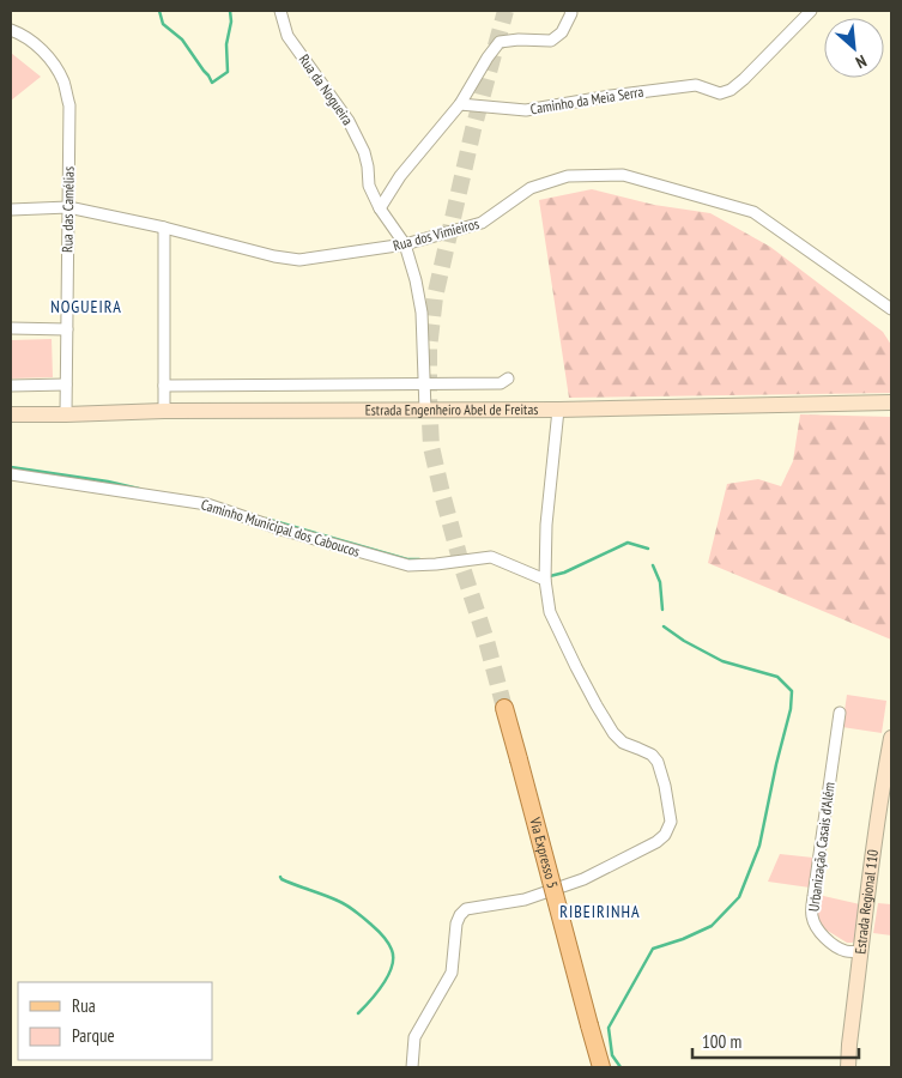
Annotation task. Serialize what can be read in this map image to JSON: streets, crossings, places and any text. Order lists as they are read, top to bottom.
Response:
{
  "streets": {
    "main road": ["Estrada Engenheiro Abel de Freitas", "Via Expresso 5", "Estrada Regional 110"],
    "street": [
      "Rua da Nogueira",
      "Caminho da Meia Serra",
      "Rua das Camélias",
      "Rua dos Vimieiros",
      "Caminho Municipal dos Caboucos",
      "Urbanização Casais d'Além"
    ]
  },
  "crossings": [
    ["Rua da Nogueira", "Rua dos Vimieiros"],
    ["Rua da Nogueira", "Estrada Engenheiro Abel de Freitas"],
    ["Rua das Camélias", "Rua dos Vimieiros"],
    ["Rua das Camélias", "Estrada Engenheiro Abel de Freitas"],
    ["Urbanização Casais d'Além", "Estrada Regional 110"]
  ],
  "districts": ["NOGUEIRA", "RIBEIRINHA"],
  "legend": ["Rua", "Parque"],
  "scale_bar": "100 m",
  "north": "bottom right"
}
